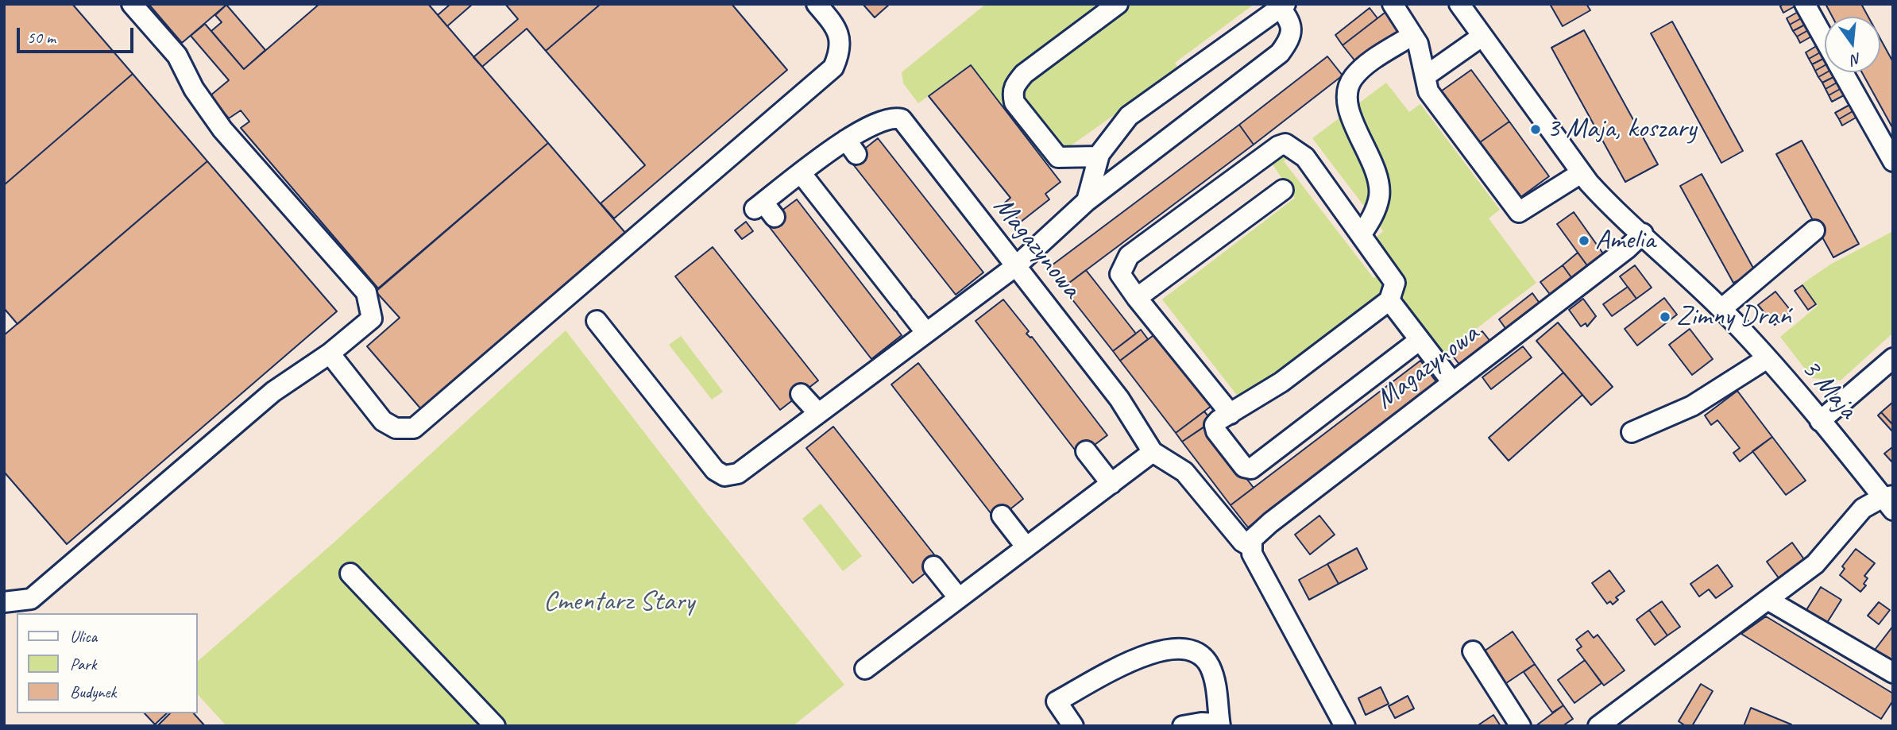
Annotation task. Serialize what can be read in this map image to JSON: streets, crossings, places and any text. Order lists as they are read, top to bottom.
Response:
{
  "streets": {
    "street": ["Magazynowa", "3 Maja"]
  },
  "crossings": [
    ["Magazynowa", "3 Maja"]
  ],
  "parks": ["Cmentarz Stary"],
  "places": ["3 Maja, koszary", "Amelia", "Zimny Drań"],
  "legend": ["Ulica", "Park", "Budynek"],
  "scale_bar": "50 m",
  "north": "bottom"
}
